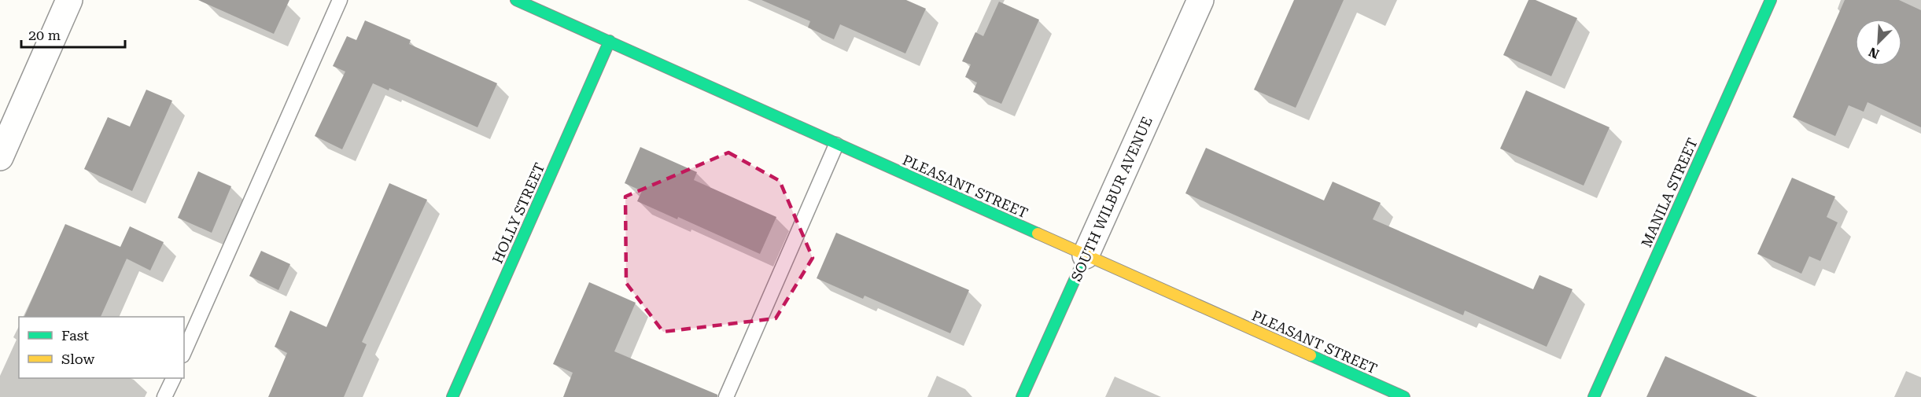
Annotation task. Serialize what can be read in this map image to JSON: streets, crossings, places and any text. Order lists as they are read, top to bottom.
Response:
{
  "streets": {
    "main road": [
      "PLEASANT STREET",
      "MANILA STREET",
      "SOUTH WILBUR AVENUE",
      "HOLLY STREET"
    ]
  },
  "crossings": [
    ["PLEASANT STREET", "SOUTH WILBUR AVENUE"],
    ["PLEASANT STREET", "HOLLY STREET"]
  ],
  "legend": ["Fast", "Slow"],
  "scale_bar": "20 m",
  "north": "bottom left"
}
